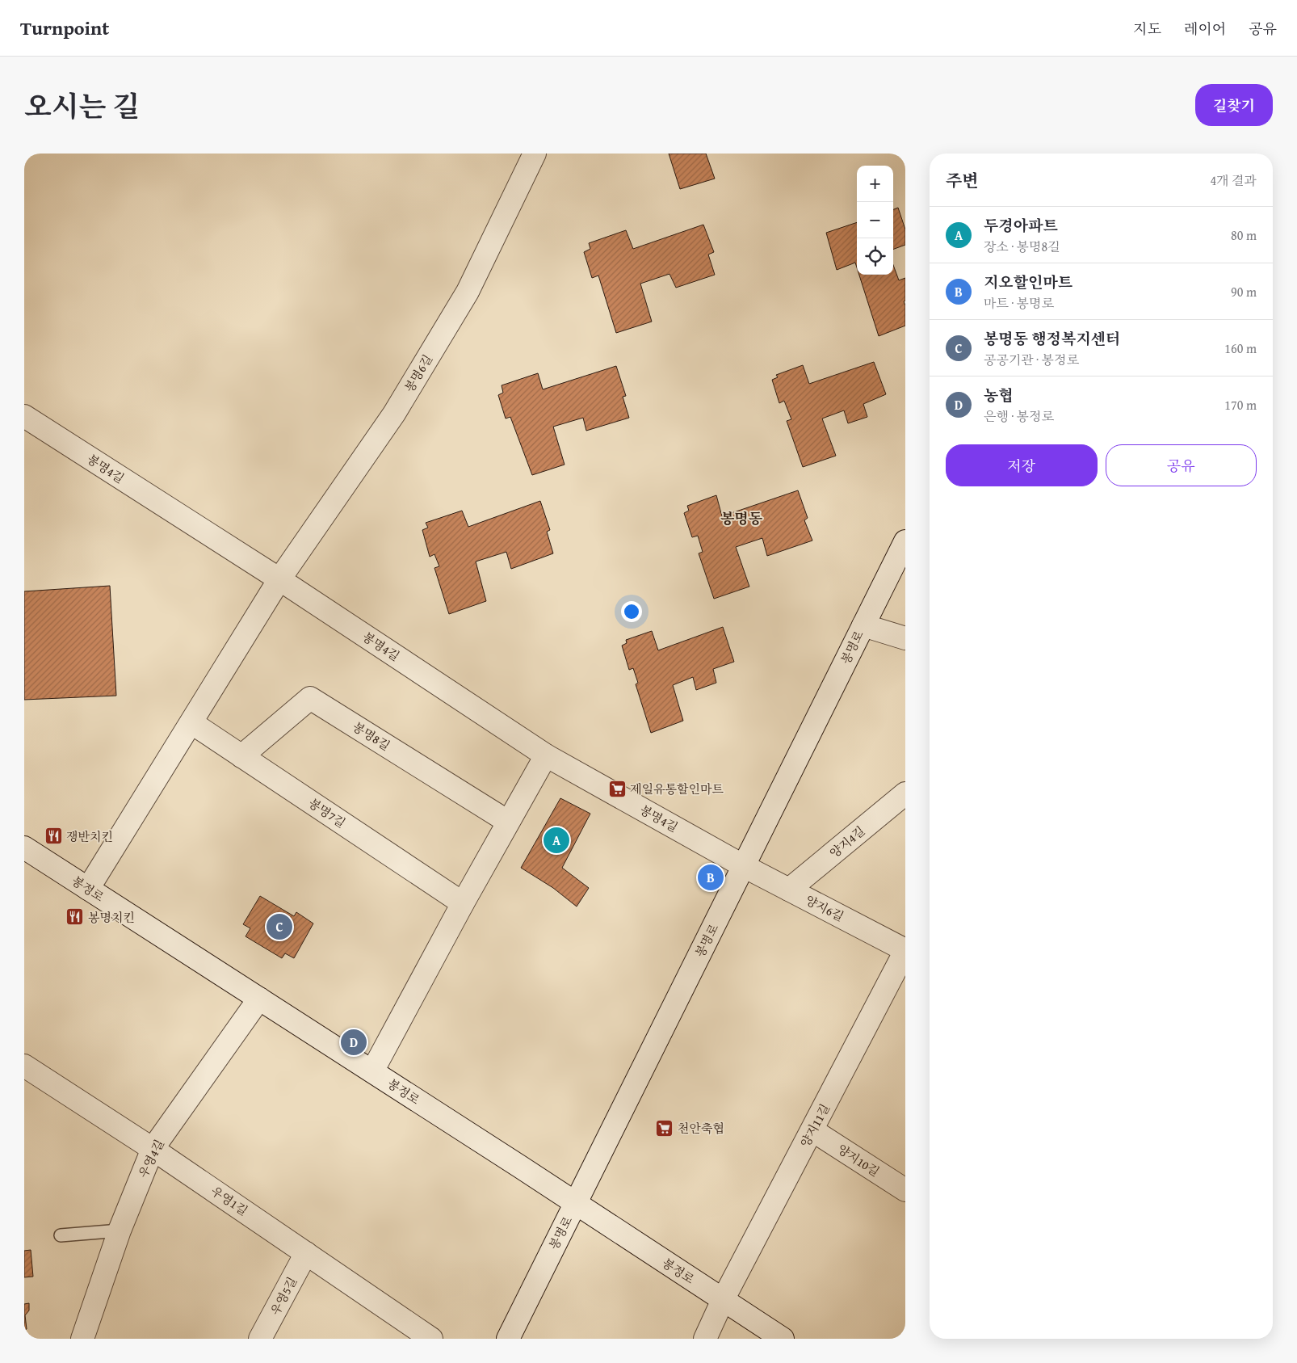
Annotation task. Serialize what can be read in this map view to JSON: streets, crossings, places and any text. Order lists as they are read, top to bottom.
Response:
{
  "streets": {
    "street": [
      "봉명6길",
      "봉명4길",
      "봉명로",
      "봉명8길",
      "봉명7길",
      "양지4길",
      "봉정로",
      "양지6길",
      "양지11길",
      "우영4길",
      "양지10길",
      "우영1길",
      "우영5길"
    ]
  },
  "crossings": [
    ["봉명6길", "봉명4길"],
    ["봉명4길", "봉명로"],
    ["봉명4길", "양지6길"],
    ["봉명로", "봉정로"],
    ["봉명로", "양지6길"],
    ["봉명8길", "봉명7길"],
    ["양지4길", "양지6길"],
    ["봉정로", "양지11길"],
    ["봉정로", "우영4길"],
    ["양지6길", "양지11길"],
    ["양지11길", "양지10길"],
    ["우영4길", "우영1길"],
    ["우영1길", "우영5길"]
  ],
  "districts": ["봉명동"],
  "places": {
    "supermarket": ["제일유통할인마트", "천안축협"],
    "restaurant": ["쟁반치킨", "봉명치킨"]
  },
  "page": {
    "header": "Turnpoint",
    "nav": ["지도", "레이어", "공유"],
    "title": "오시는 길",
    "buttons": [
      "길찾기",
      ["저장", "공유"]
    ],
    "heading": ["주변", "4개 결과"],
    "map_buttons": ["+", "−"],
    "list": [
      {
        "mark": "A",
        "name": "두경아파트",
        "note": "장소 · 봉명8길",
        "value": "80 m"
      },
      {
        "mark": "B",
        "name": "지오할인마트",
        "note": "마트 · 봉명로",
        "value": "90 m"
      },
      {
        "mark": "C",
        "name": "봉명동 행정복지센터",
        "note": "공공기관 · 봉정로",
        "value": "160 m"
      },
      {
        "mark": "D",
        "name": "농협",
        "note": "은행 · 봉정로",
        "value": "170 m"
      }
    ],
    "pins": [
      "A",
      "B",
      "C",
      "D"
    ]
  }
}
